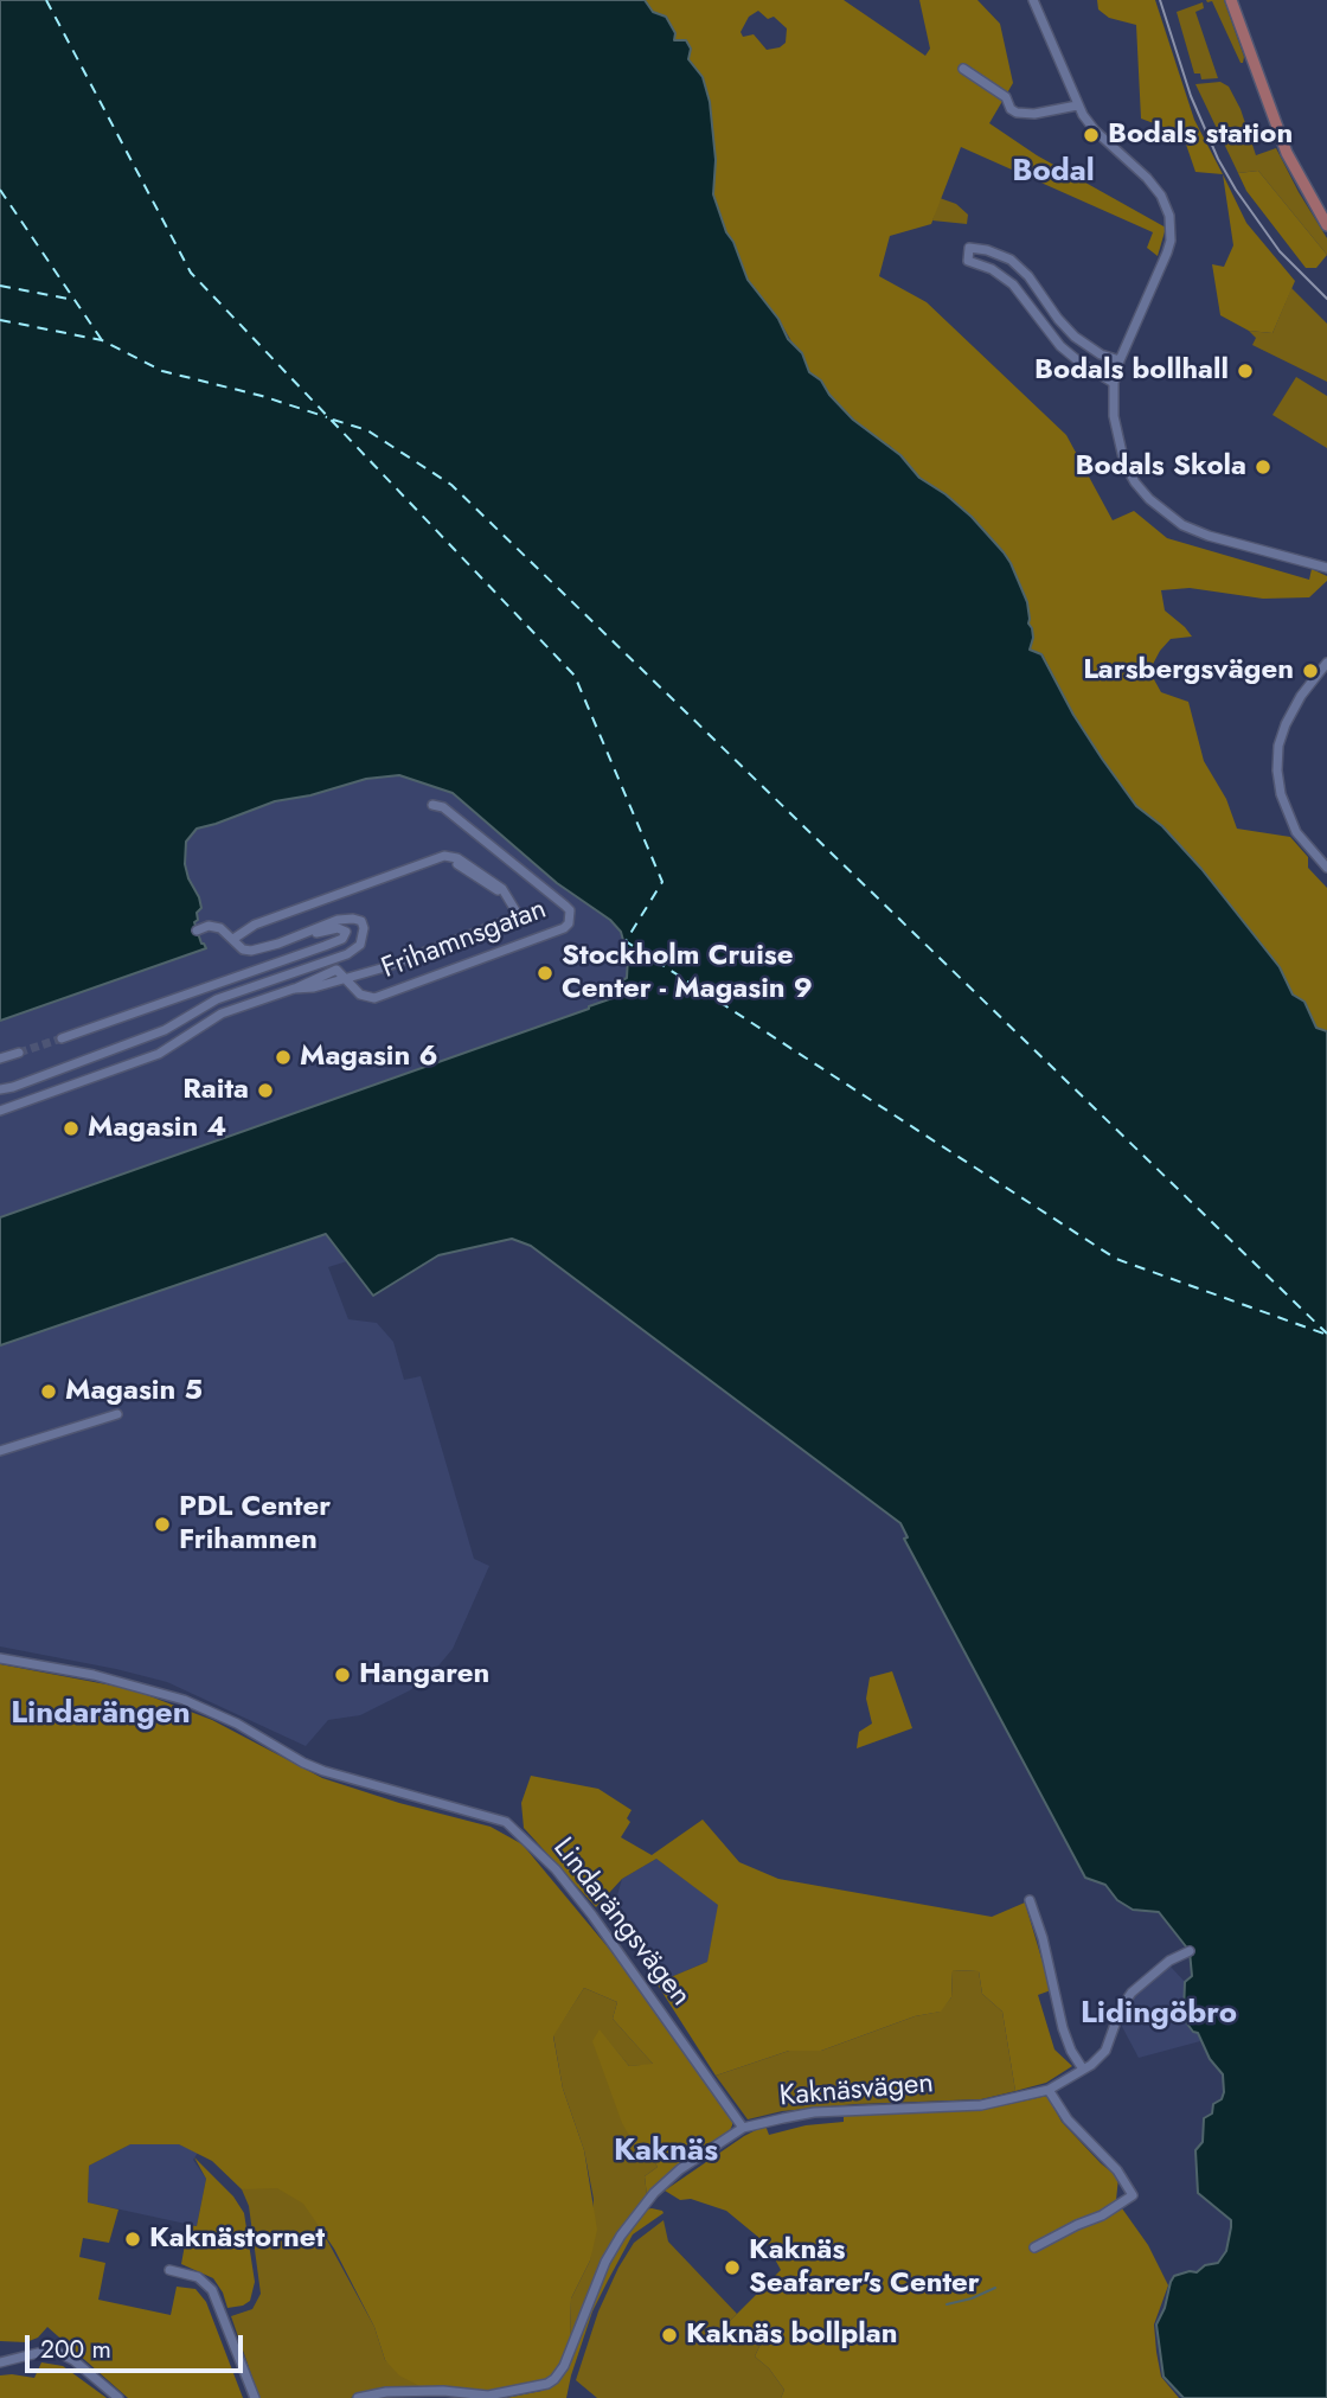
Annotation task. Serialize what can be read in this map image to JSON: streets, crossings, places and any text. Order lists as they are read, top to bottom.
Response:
{
  "streets": {
    "street": ["Frihamnsgatan", "Lindarängsvägen", "Kaknäsvägen"]
  },
  "crossings": [
    ["Lindarängsvägen", "Kaknäsvägen"]
  ],
  "districts": [
    "Bodal",
    "Lindarängen",
    "Lidingöbro",
    "Kaknäs"
  ],
  "places": [
    "Bodals station",
    "Bodals bollhall",
    "Bodals Skola",
    "Larsbergsvägen",
    "Stockholm Cruise Center - Magasin 9",
    "Magasin 6",
    "Raita",
    "Magasin 4",
    "Magasin 5",
    "PDL Center Frihamnen",
    "Hangaren",
    "Kaknästornet",
    "Kaknäs Seafarer's Center",
    "Kaknäs bollplan"
  ],
  "scale_bar": "200 m"
}
